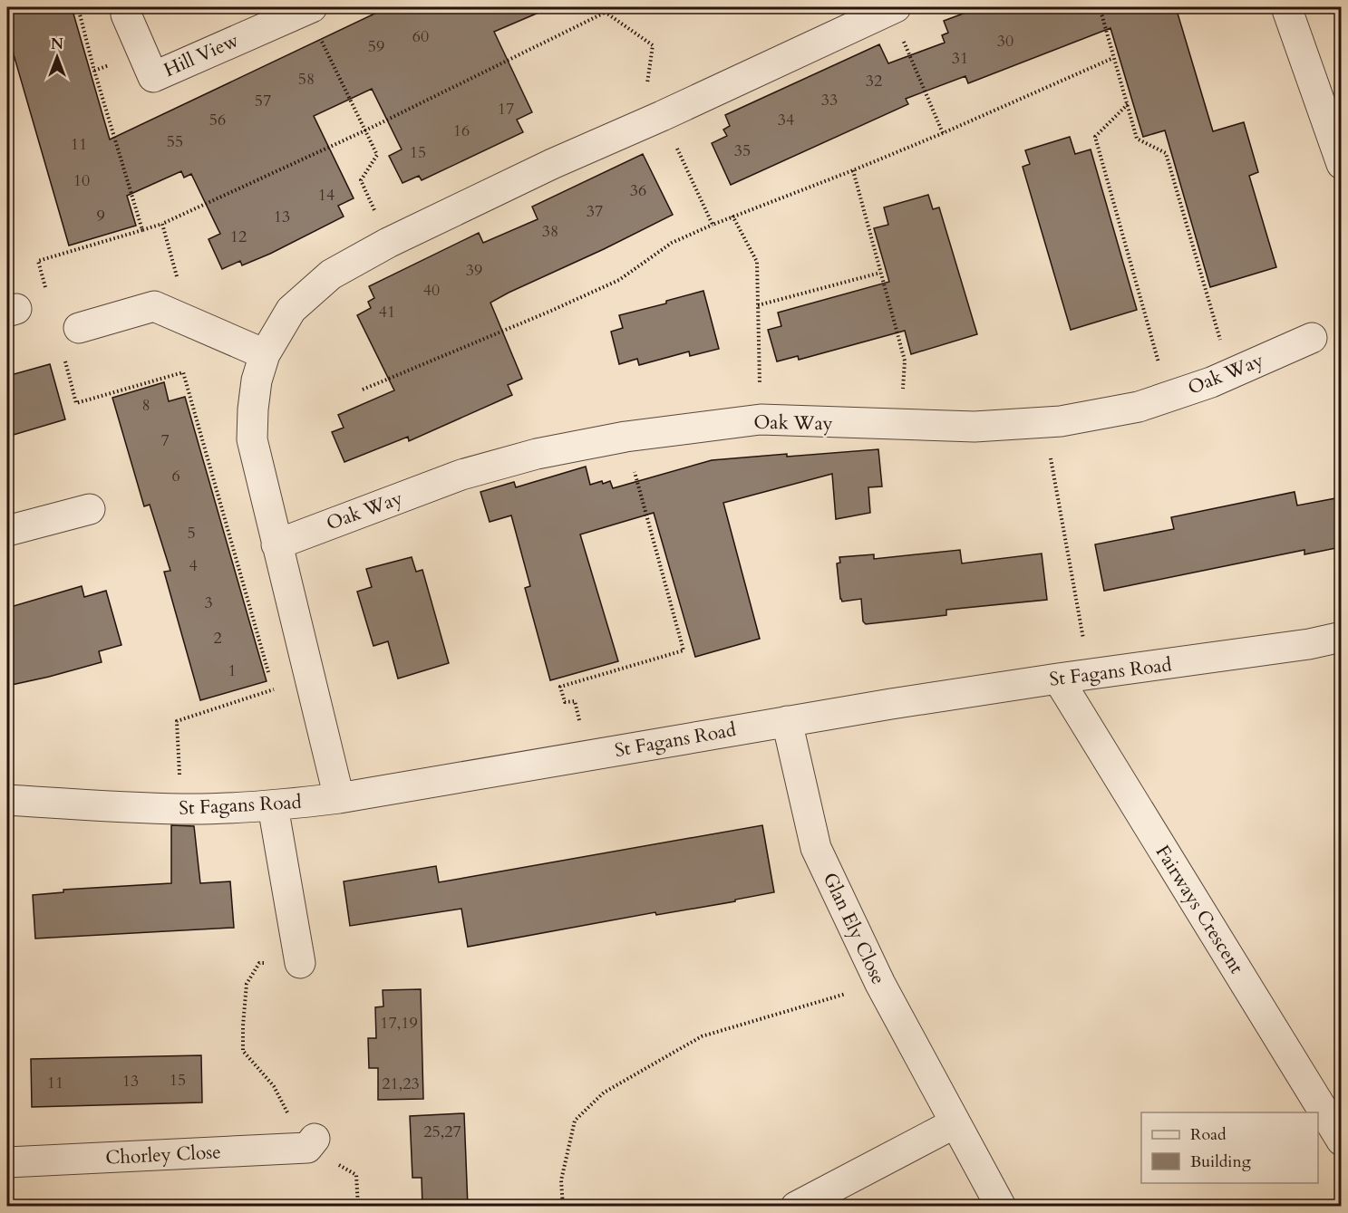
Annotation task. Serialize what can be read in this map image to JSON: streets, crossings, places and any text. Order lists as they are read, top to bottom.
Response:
{
  "streets": {
    "street": [
      "Hill View",
      "Oak Way",
      "St Fagans Road",
      "Fairways Crescent",
      "Glan Ely Close",
      "Chorley Close"
    ]
  },
  "crossings": [
    ["St Fagans Road", "Fairways Crescent"],
    ["St Fagans Road", "Glan Ely Close"]
  ],
  "house_numbers": [
    "60",
    "30",
    "59",
    "31",
    "58",
    "32",
    "33",
    "57",
    "17",
    "56",
    "34",
    "16",
    "55",
    "11",
    "35",
    "15",
    "10",
    "36",
    "14",
    "37",
    "9",
    "13",
    "38",
    "12",
    "39",
    "40",
    "41",
    "8",
    "7",
    "6",
    "5",
    "4",
    "3",
    "2",
    "1",
    "17,19",
    "15",
    "13",
    "11",
    "21,23",
    "25,27"
  ],
  "legend": ["Road", "Building"],
  "north": "top"
}
